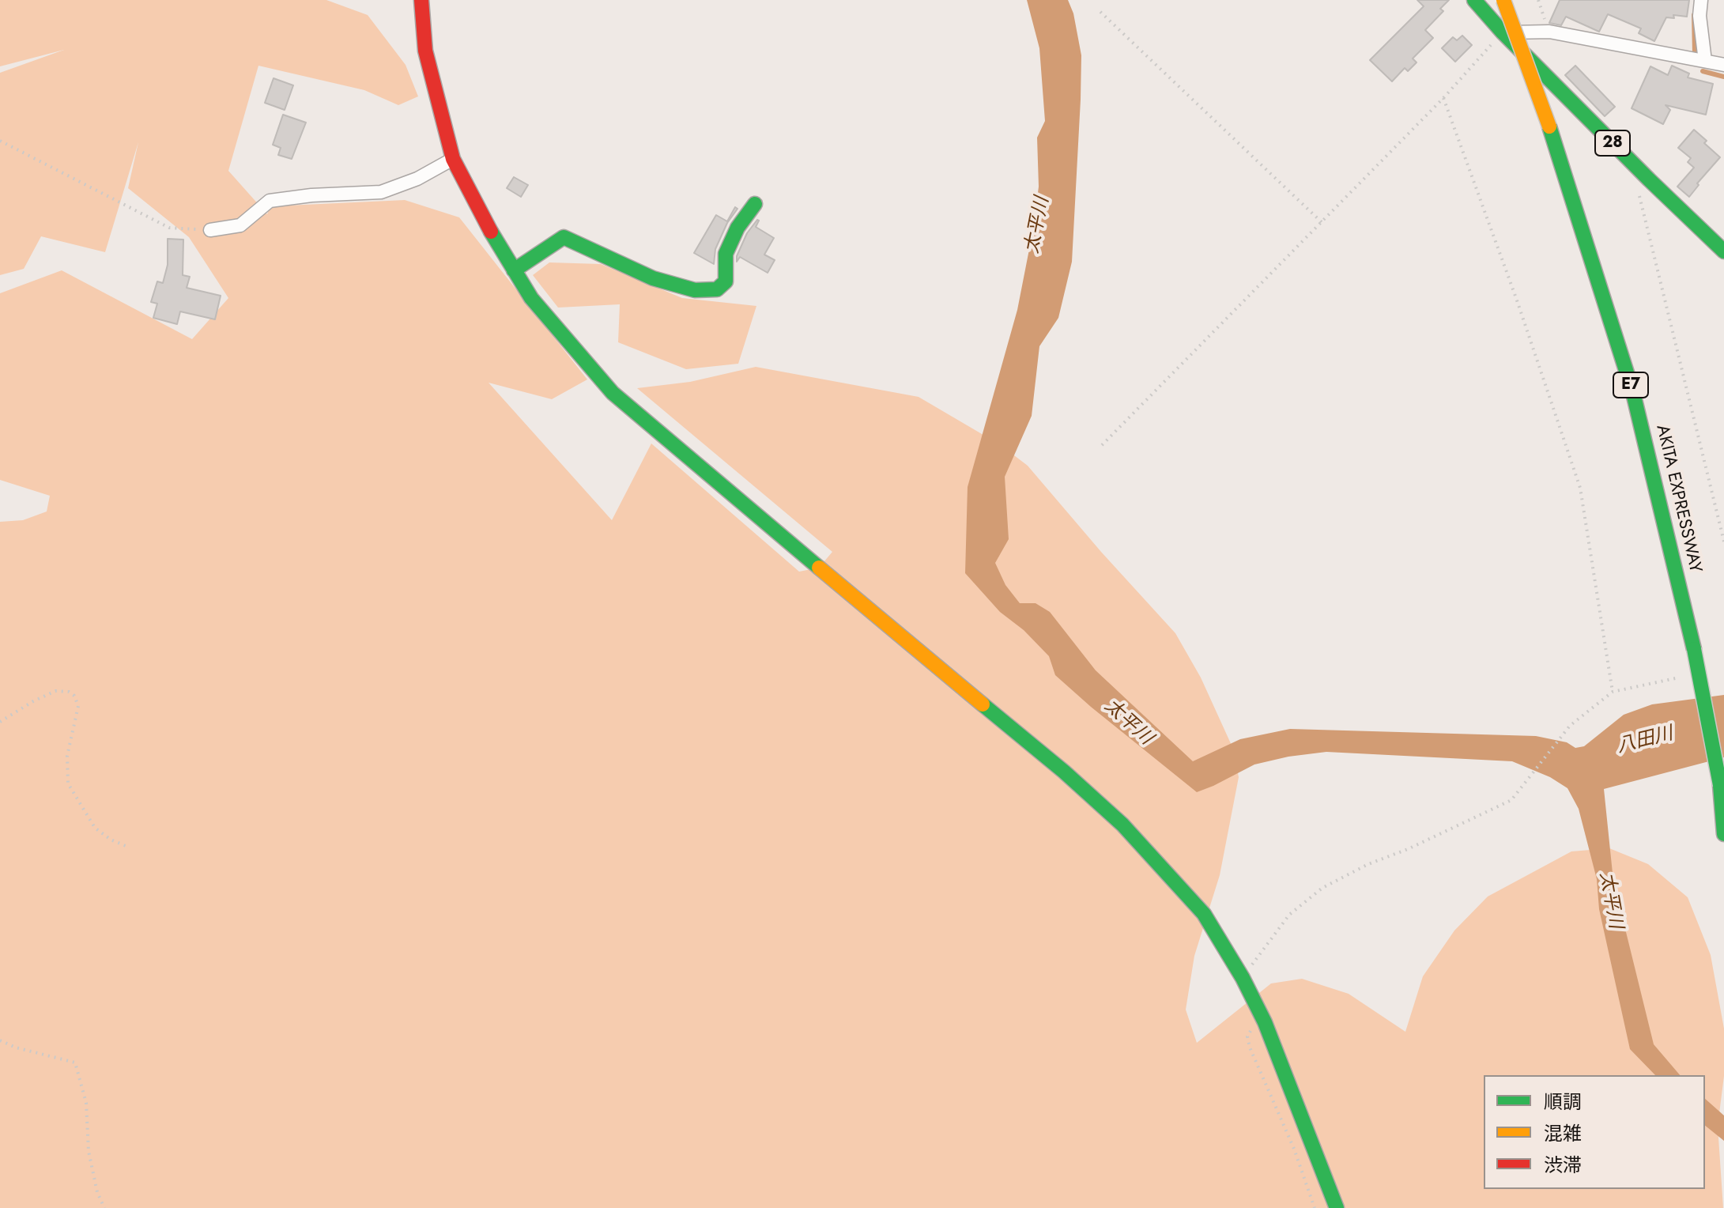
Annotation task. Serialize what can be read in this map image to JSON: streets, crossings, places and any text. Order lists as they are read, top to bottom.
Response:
{
  "streets": {
    "main road": ["28", "E7", "AKITA EXPRESSWAY"]
  },
  "water": ["太平川", "八田川"],
  "legend": ["順調", "混雑", "渋滞"]
}
